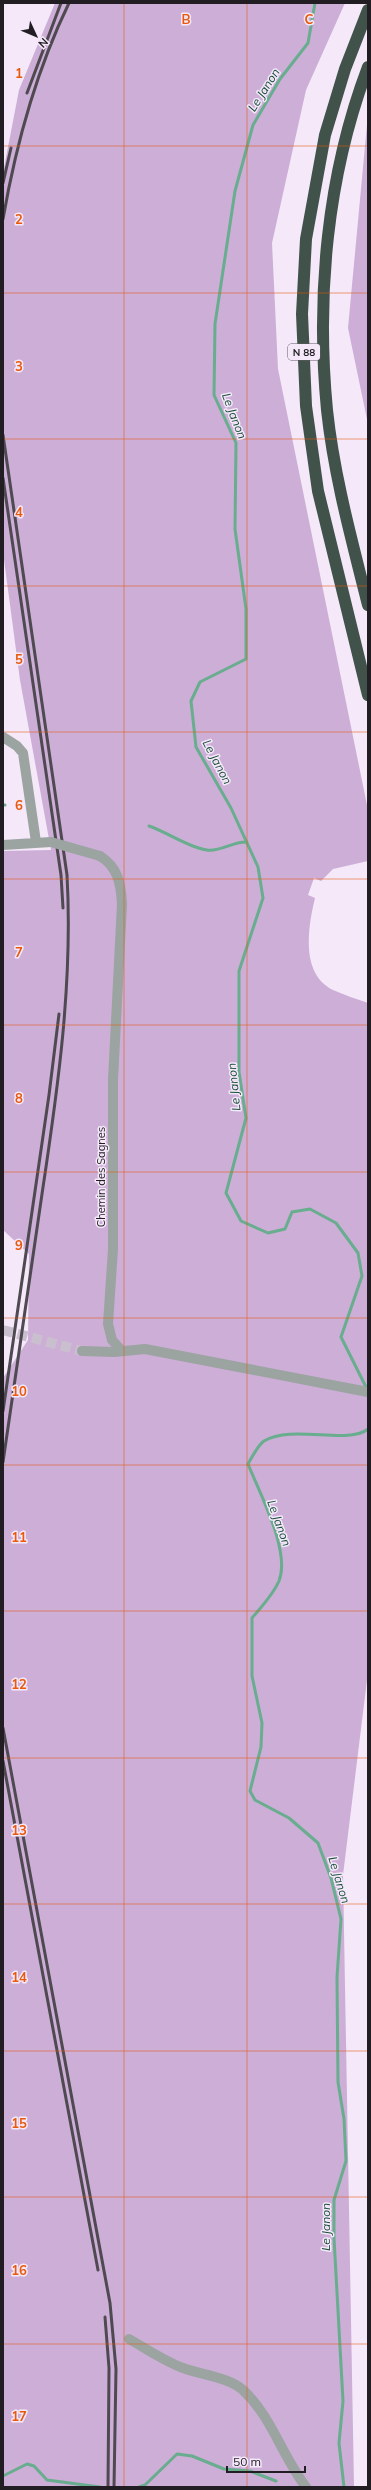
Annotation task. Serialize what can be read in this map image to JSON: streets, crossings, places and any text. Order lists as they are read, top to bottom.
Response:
{
  "streets": {
    "highway": ["N 88"],
    "street": ["Chemin des Sagnes"]
  },
  "water": ["Le Janon"],
  "scale_bar": "50 m",
  "north": "bottom right",
  "grid": {
    "columns": ["B", "C"],
    "rows": [
      "1",
      "2",
      "3",
      "4",
      "5",
      "6",
      "7",
      "8",
      "9",
      "10",
      "11",
      "12",
      "13",
      "14",
      "15",
      "16",
      "17"
    ]
  }
}
